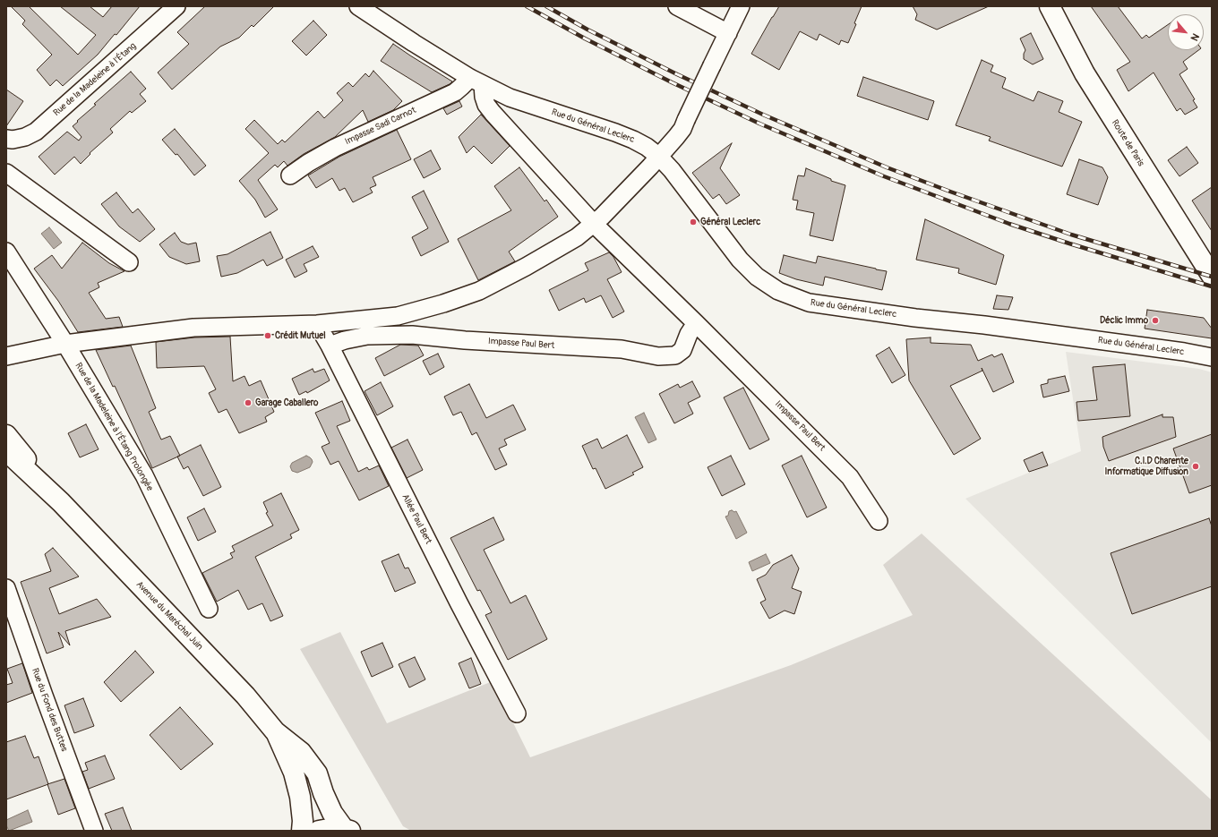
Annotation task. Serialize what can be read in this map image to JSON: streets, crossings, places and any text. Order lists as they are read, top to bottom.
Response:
{
  "streets": {
    "main road": ["Route de Paris", "Avenue du Maréchal Juin"],
    "street": [
      "Rue de la Madeleine à l'Étang",
      "Impasse Sadi Carnot",
      "Rue du Général Leclerc",
      "Impasse Paul Bert",
      "Rue de la Madeleine à l'Étang Prolongée",
      "Allée Paul Bert",
      "Rue du Fond des Buttes"
    ]
  },
  "crossings": [
    ["Impasse Sadi Carnot", "Rue du Général Leclerc"],
    ["Impasse Sadi Carnot", "Impasse Paul Bert"],
    ["Rue du Général Leclerc", "Impasse Paul Bert"],
    ["Impasse Paul Bert", "Allée Paul Bert"]
  ],
  "places": [
    "Général Leclerc",
    "Déclic Immo",
    "Crédit Mutuel",
    "Garage Caballero",
    "C.I.D Charente Informatique Diffusion"
  ],
  "north": "bottom right"
}
